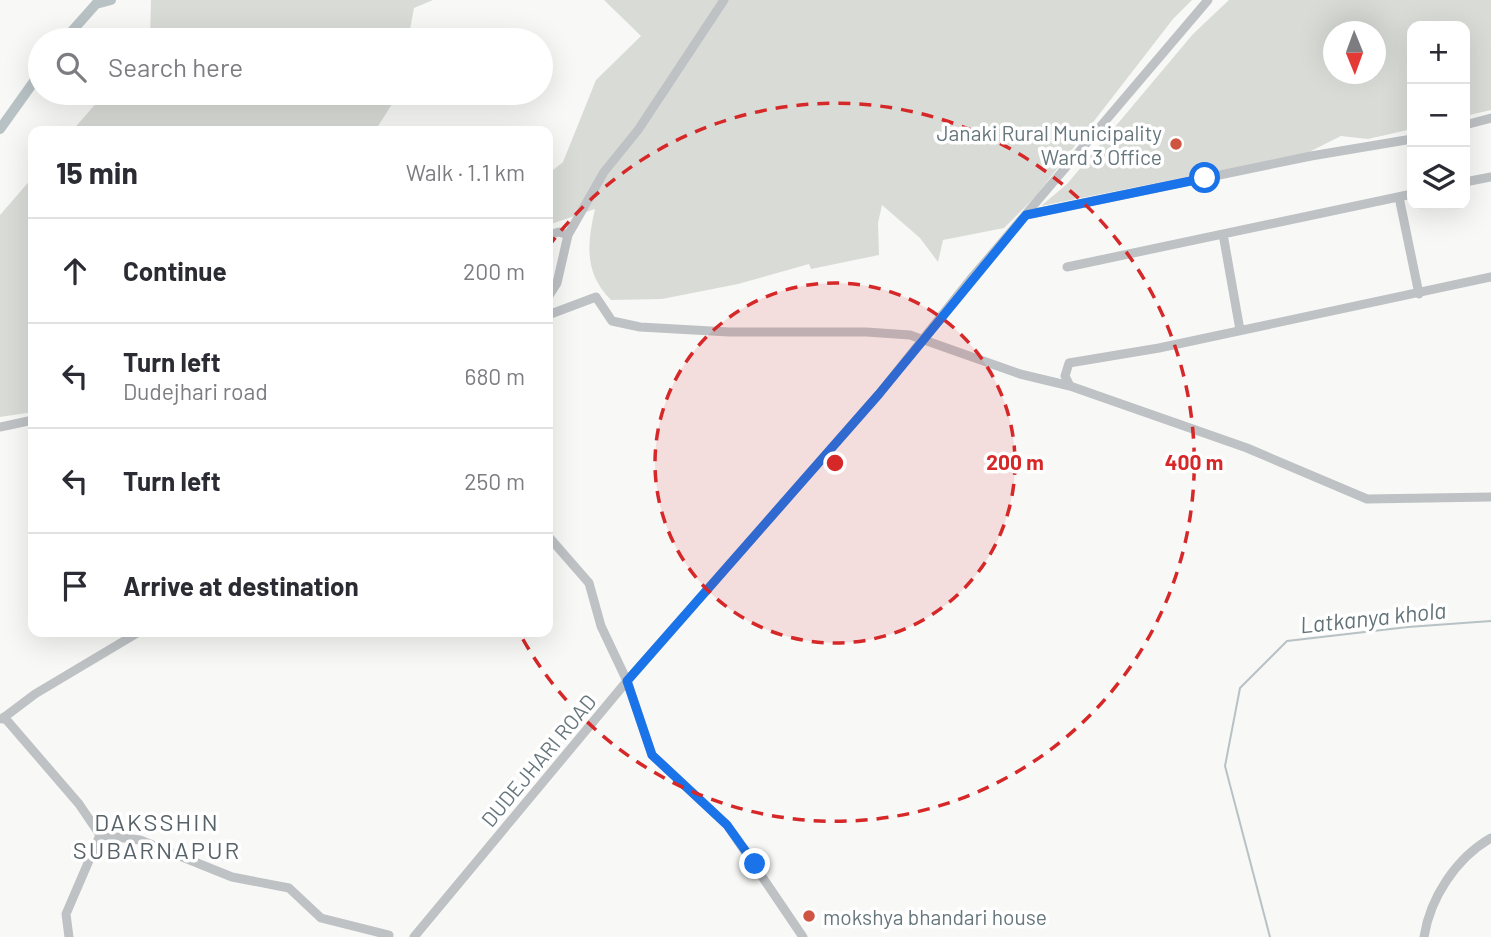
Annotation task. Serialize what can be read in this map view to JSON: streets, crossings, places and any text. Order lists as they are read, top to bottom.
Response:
{
  "streets": {
    "street": ["DUDEJHARI ROAD"]
  },
  "districts": ["DAKSSHIN SUBARNAPUR"],
  "water": ["Latkanya khola"],
  "places": ["Janaki Rural Municipality Ward 3 Office", "mokshya bhandari house"],
  "north": "bottom",
  "page": {
    "map_buttons": ["+", "−"],
    "search": "Search here",
    "heading": ["15 min", "Walk · 1.1 km"],
    "list": [
      ["Continue", "200 m"],
      ["Turn left", "Dudejhari road", "680 m"],
      ["Turn left", "250 m"],
      "Arrive at destination"
    ]
  },
  "rings": ["200 m", "400 m"]
}
